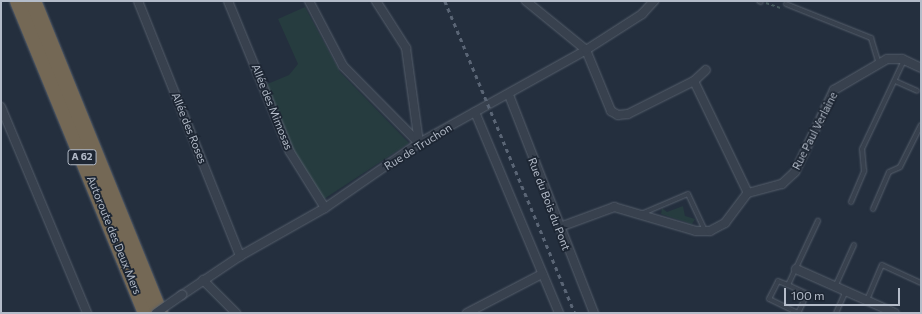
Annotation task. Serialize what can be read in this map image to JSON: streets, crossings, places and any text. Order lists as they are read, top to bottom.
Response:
{
  "streets": {
    "highway": ["A 62", "Autoroute des Deux Mers"],
    "street": [
      "Allée des Mimosas",
      "Allée des Roses",
      "Rue Paul Verlaine",
      "Rue de Truchon",
      "Rue du Bois du Pont"
    ]
  },
  "crossings": [
    ["Allée des Mimosas", "Rue de Truchon"],
    ["Allée des Roses", "Rue de Truchon"],
    ["Rue de Truchon", "Rue du Bois du Pont"]
  ],
  "scale_bar": "100 m"
}
